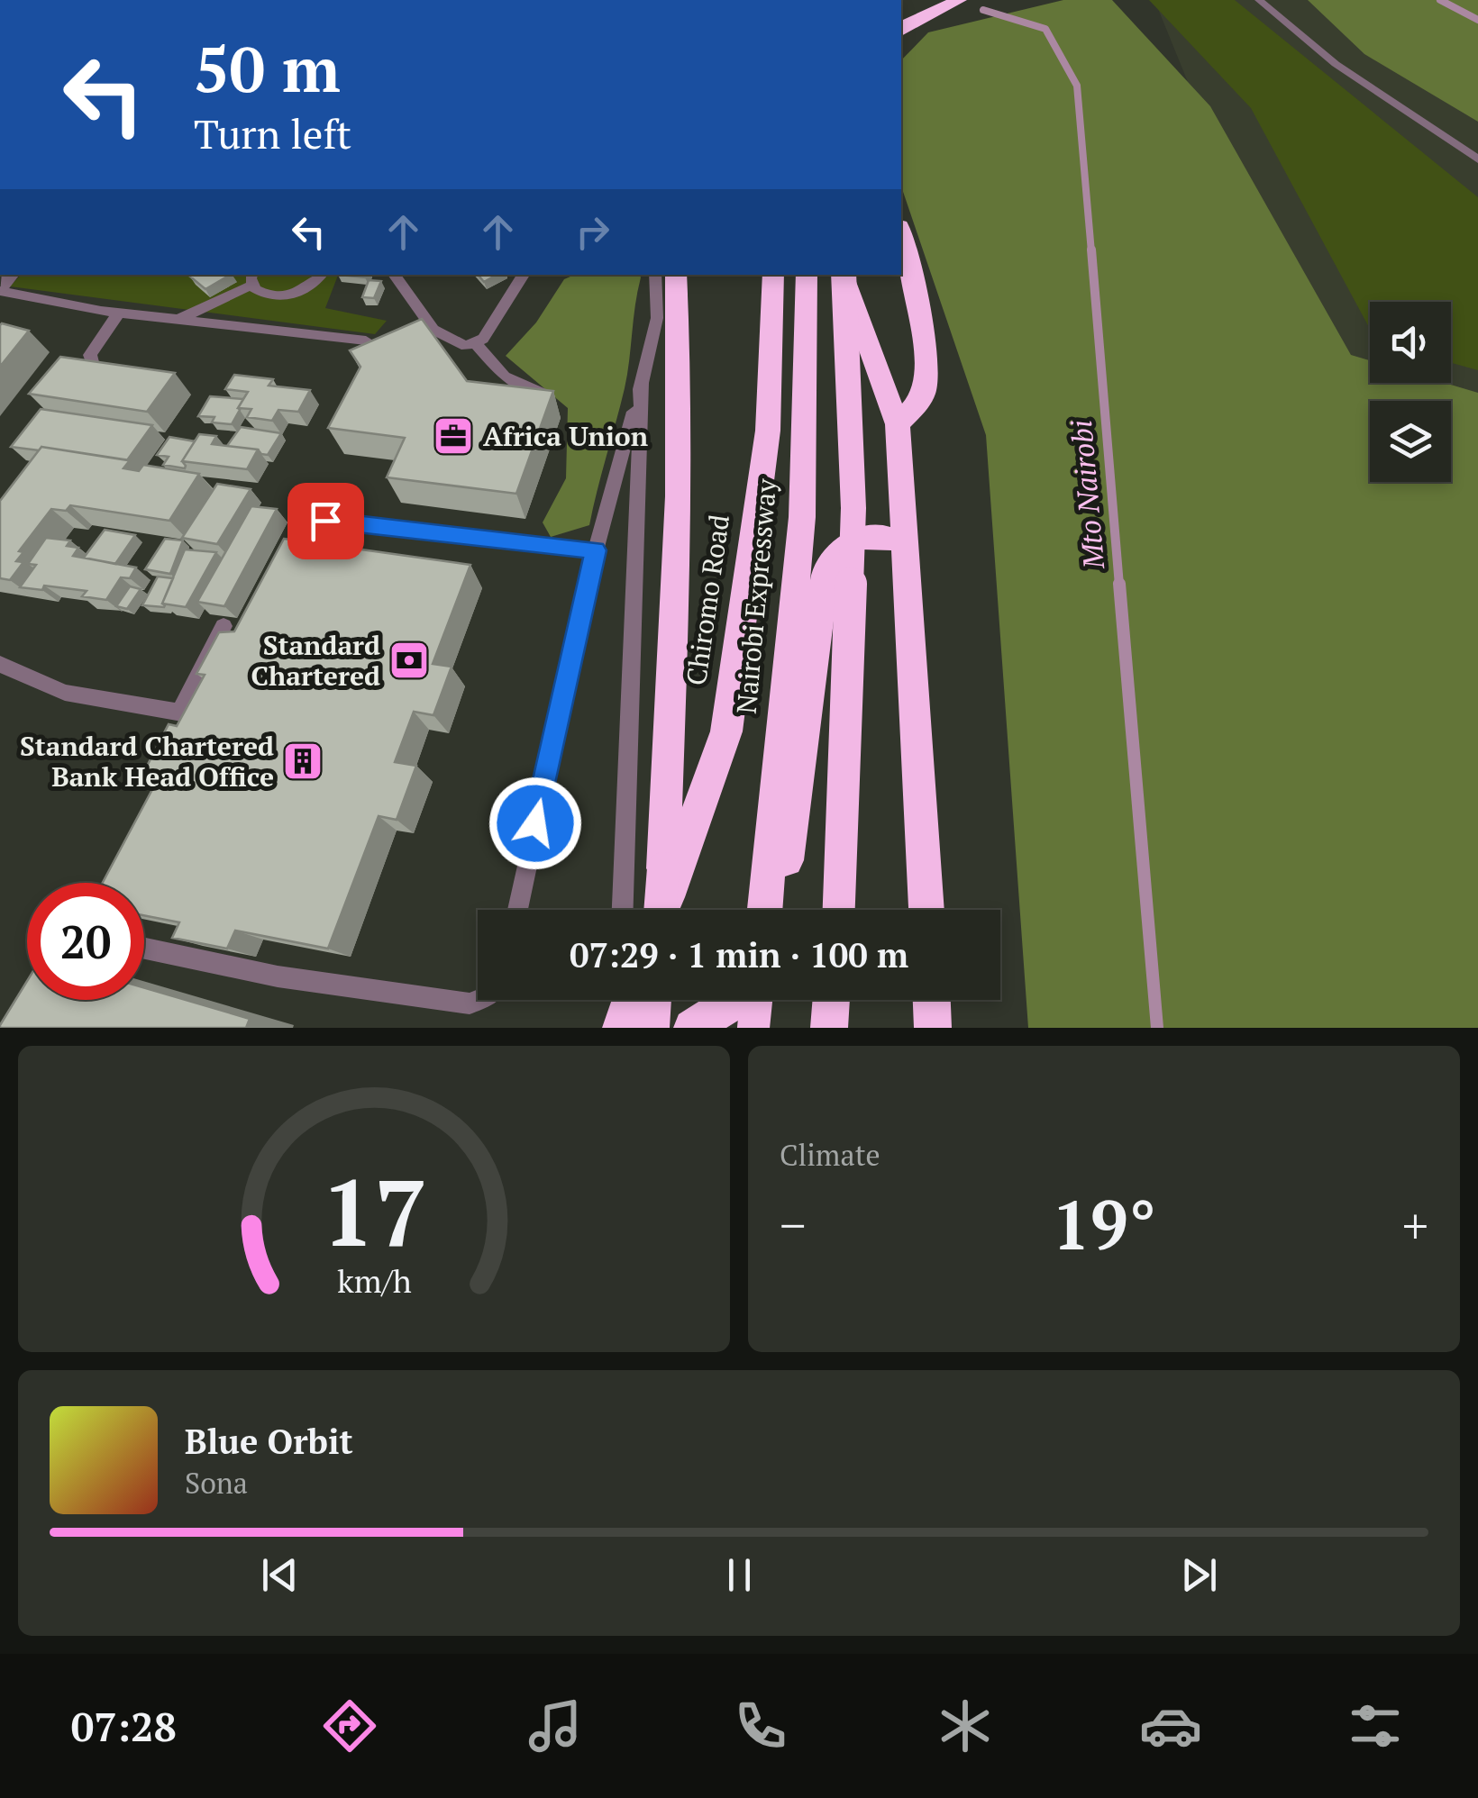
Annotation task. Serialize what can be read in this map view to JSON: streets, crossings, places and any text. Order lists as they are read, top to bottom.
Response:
{
  "streets": {
    "highway": ["Nairobi Expressway", "Chiromo Road"]
  },
  "water": ["Mto Nairobi"],
  "places": {
    "office": ["Africa Union"],
    "bank": ["Standard Chartered"],
    "building": ["Standard Chartered Bank Head Office"]
  },
  "page": {
    "turn": ["50 m", "Turn left"],
    "limit": "20",
    "trip": "07:29 · 1 min · 100 m",
    "tile": "Climate",
    "heat": ["−", "19°", "+"],
    "song": ["Blue Orbit", "Sona"],
    "tabs": "07:28",
    "gauge": ["17", "km/h"]
  }
}
